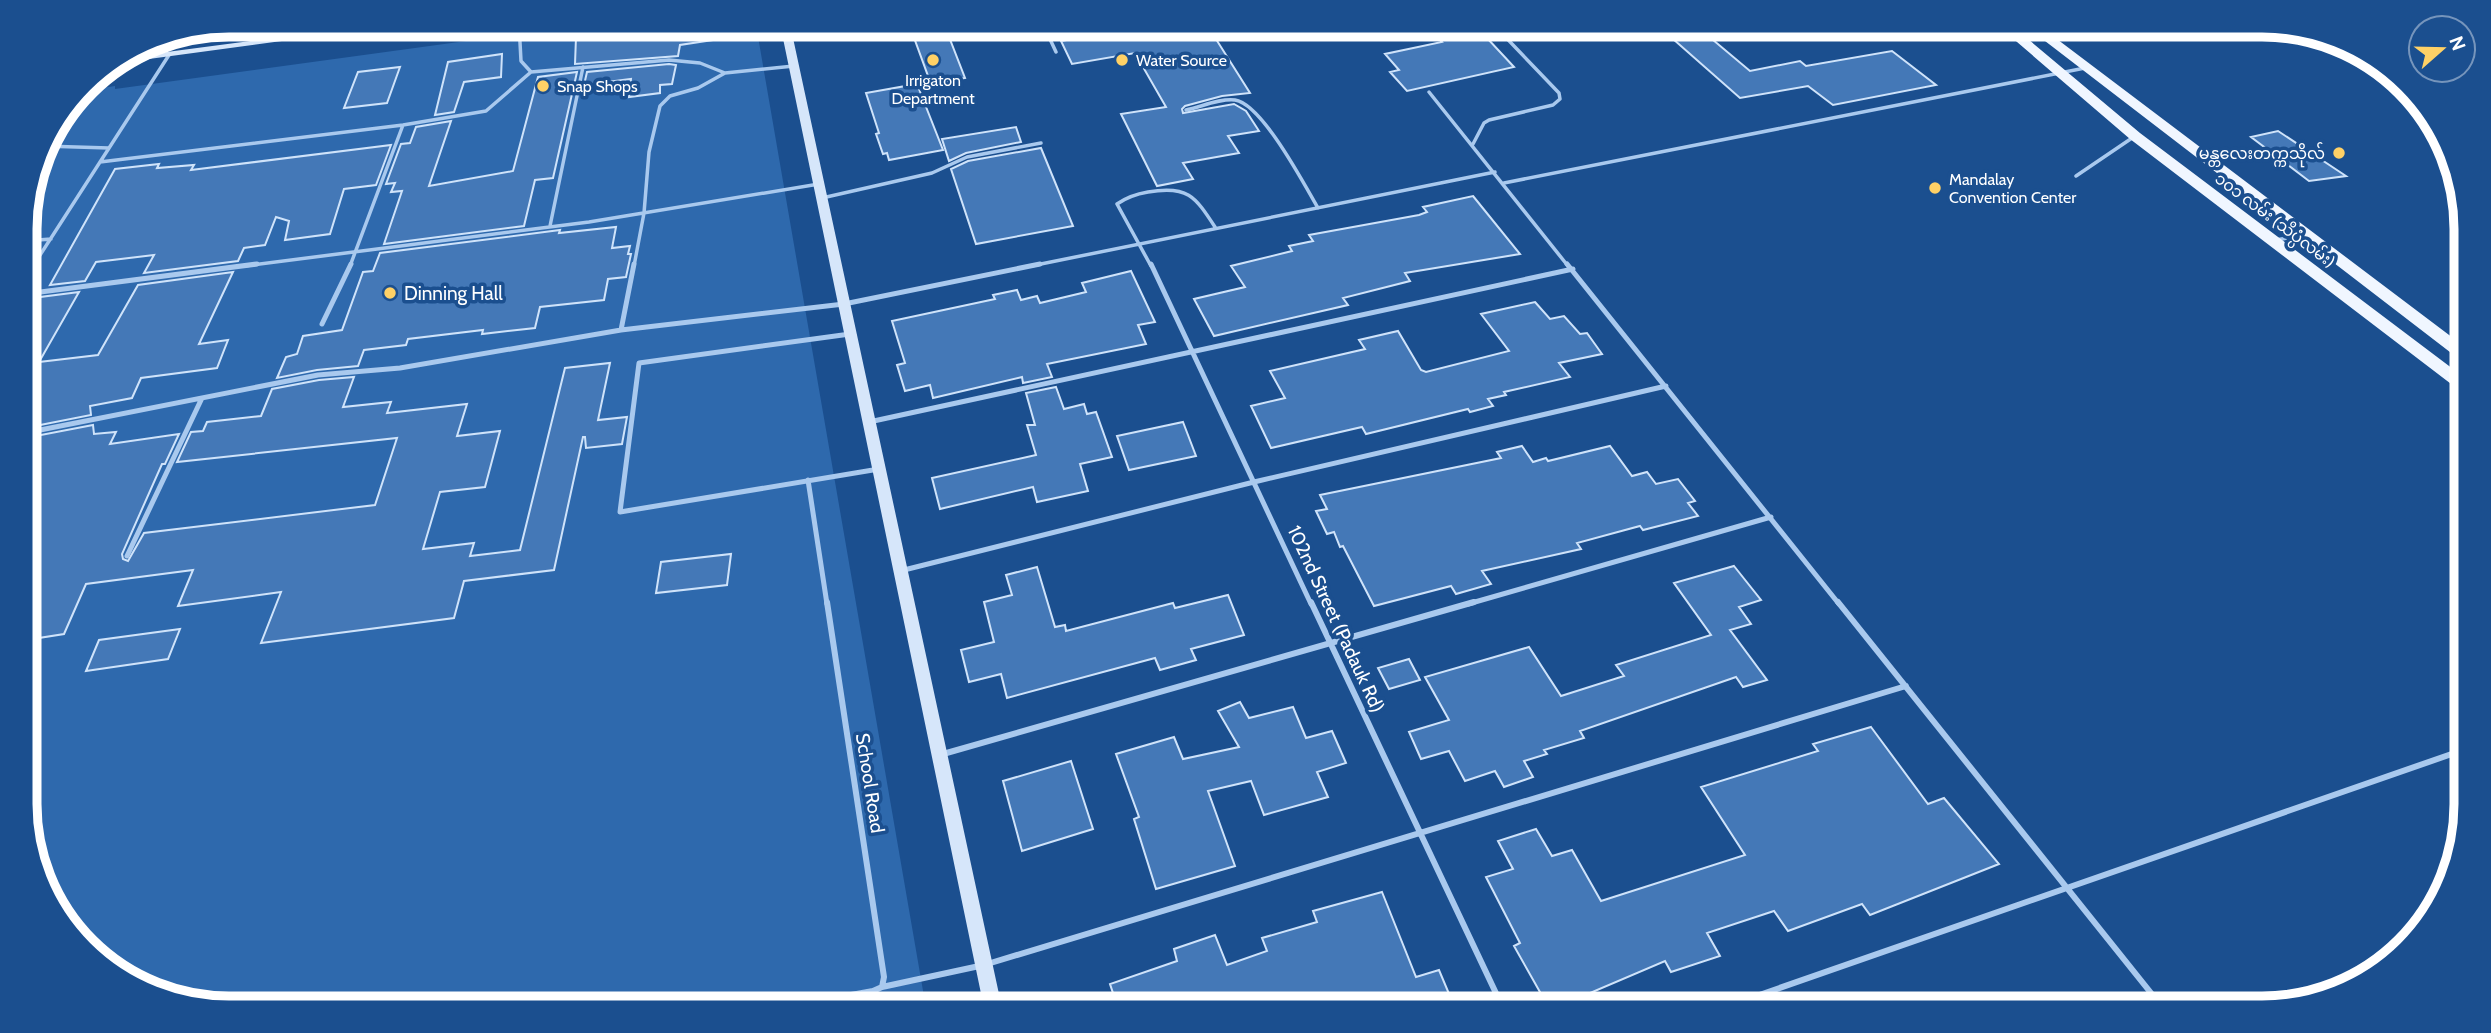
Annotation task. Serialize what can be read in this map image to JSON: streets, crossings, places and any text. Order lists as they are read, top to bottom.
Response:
{
  "streets": {
    "main road": ["၁၀၁ လမ်း (သိပ္ပံလမ်း)"],
    "lane": ["102nd Street (Padauk Rd)", "School Road"]
  },
  "places": [
    "Irrigaton Department",
    "Water Source",
    "Snap Shops",
    "မန္တလေးတက္ကသိုလ်",
    "Mandalay Convention Center",
    "Dinning Hall"
  ],
  "north": "right"
}
